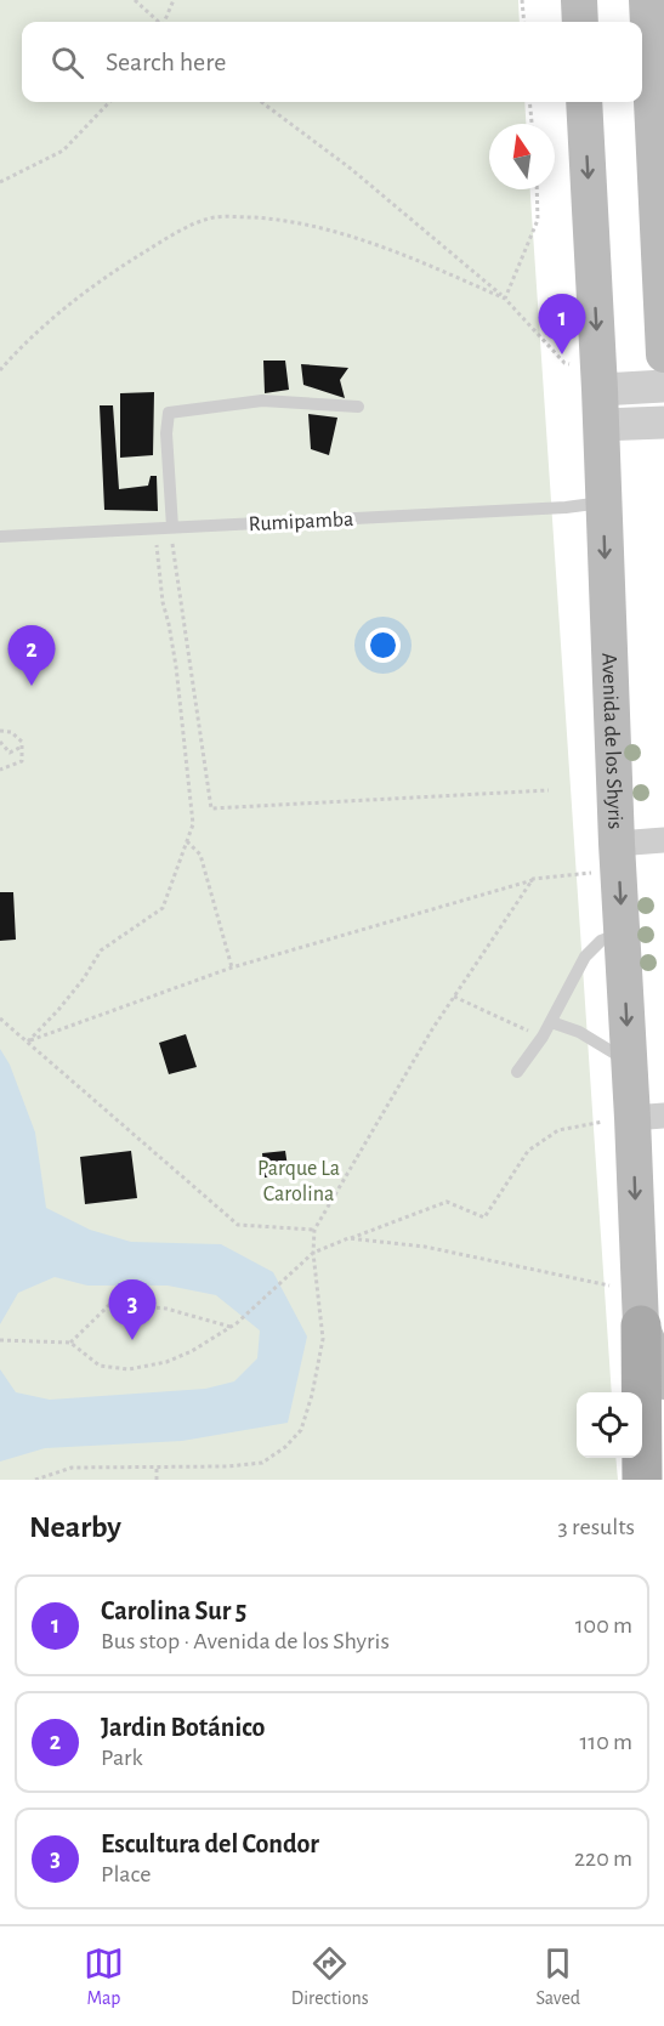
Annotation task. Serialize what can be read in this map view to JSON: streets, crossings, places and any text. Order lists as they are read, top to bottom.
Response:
{
  "streets": {
    "main road": ["Avenida de los Shyris"],
    "lane": ["Rumipamba"]
  },
  "crossings": [
    ["Rumipamba", "Avenida de los Shyris"]
  ],
  "one_way": ["Avenida de los Shyris"],
  "parks": ["Parque La Carolina"],
  "north": "top",
  "page": {
    "search": "Search here",
    "pins": ["1", "2", "3"],
    "heading": ["Nearby", "3 results"],
    "list": [
      {
        "mark": "1",
        "name": "Carolina Sur 5",
        "note": "Bus stop · Avenida de los Shyris",
        "value": "100 m"
      },
      {
        "mark": "2",
        "name": "Jardin Botánico",
        "note": "Park",
        "value": "110 m"
      },
      {
        "mark": "3",
        "name": "Escultura del Condor",
        "note": "Place",
        "value": "220 m"
      }
    ],
    "nav": ["Map", "Directions", "Saved"]
  }
}
